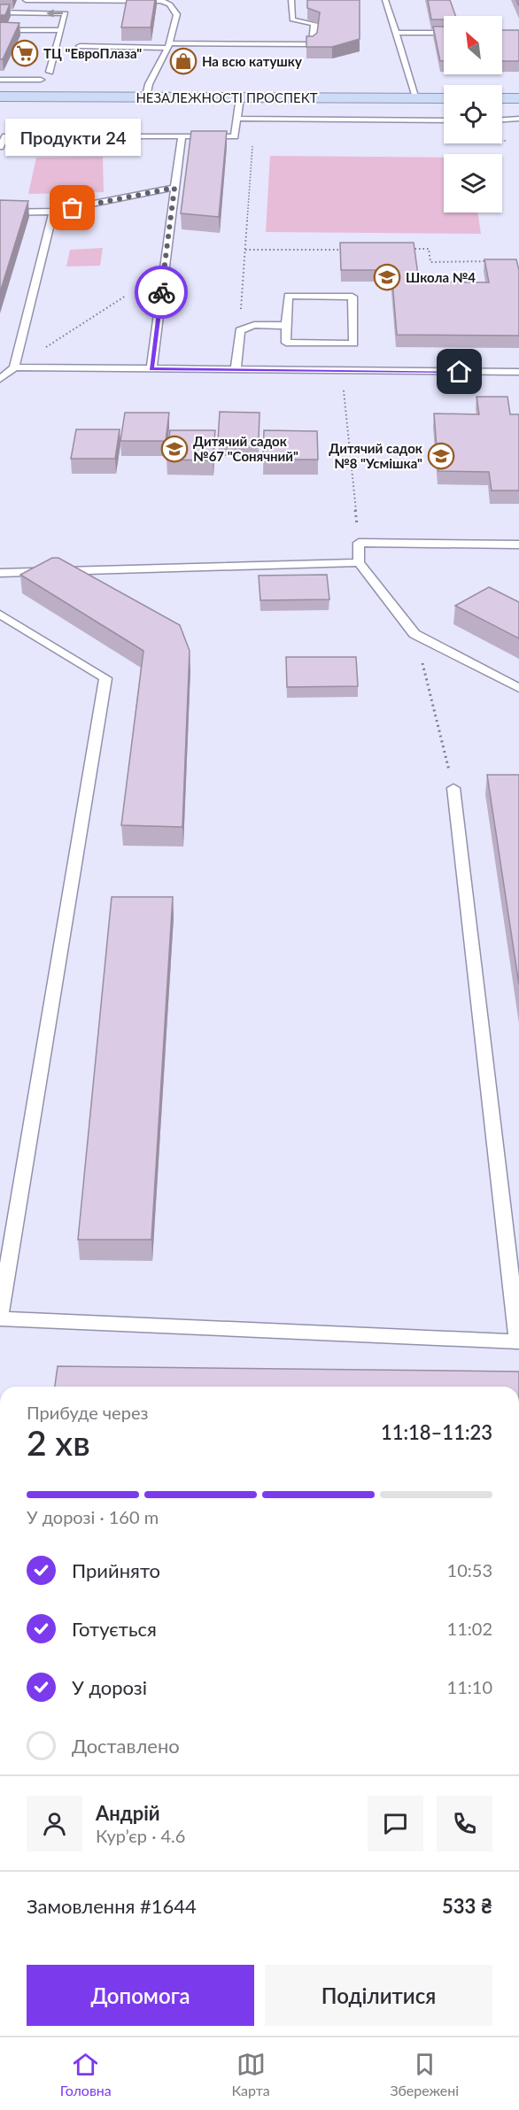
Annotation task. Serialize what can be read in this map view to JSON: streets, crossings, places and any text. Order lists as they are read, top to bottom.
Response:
{
  "streets": {
    "street": ["НЕЗАЛЕЖНОСТІ ПРОСПЕКТ"]
  },
  "places": {
    "supermarket": ["ТЦ \"ЕвроПлаза\""],
    "shop": ["На всю катушку"],
    "other": ["Продукти 24"],
    "school or university": ["Школа №4", "Дитячий садок №67 \"Сонячний\"", "Дитячий садок №8 \"Усмішка\""]
  },
  "north": "top left",
  "page": {
    "bubble": "Продукти 24",
    "heading": ["2 хв", "Прибуде через", "11:18–11:23"],
    "panel": [
      "Андрій",
      "Кур’єр · 4.6",
      "Замовлення #1644",
      "533 ₴"
    ],
    "bar": "У дорозі · 160 m",
    "list": [
      ["Прийнято", "10:53"],
      ["Готується", "11:02"],
      ["У дорозі", "11:10"],
      "Доставлено"
    ],
    "buttons": ["Допомога", "Поділитися"],
    "tabs": ["Головна", "Карта", "Збережені"]
  }
}
